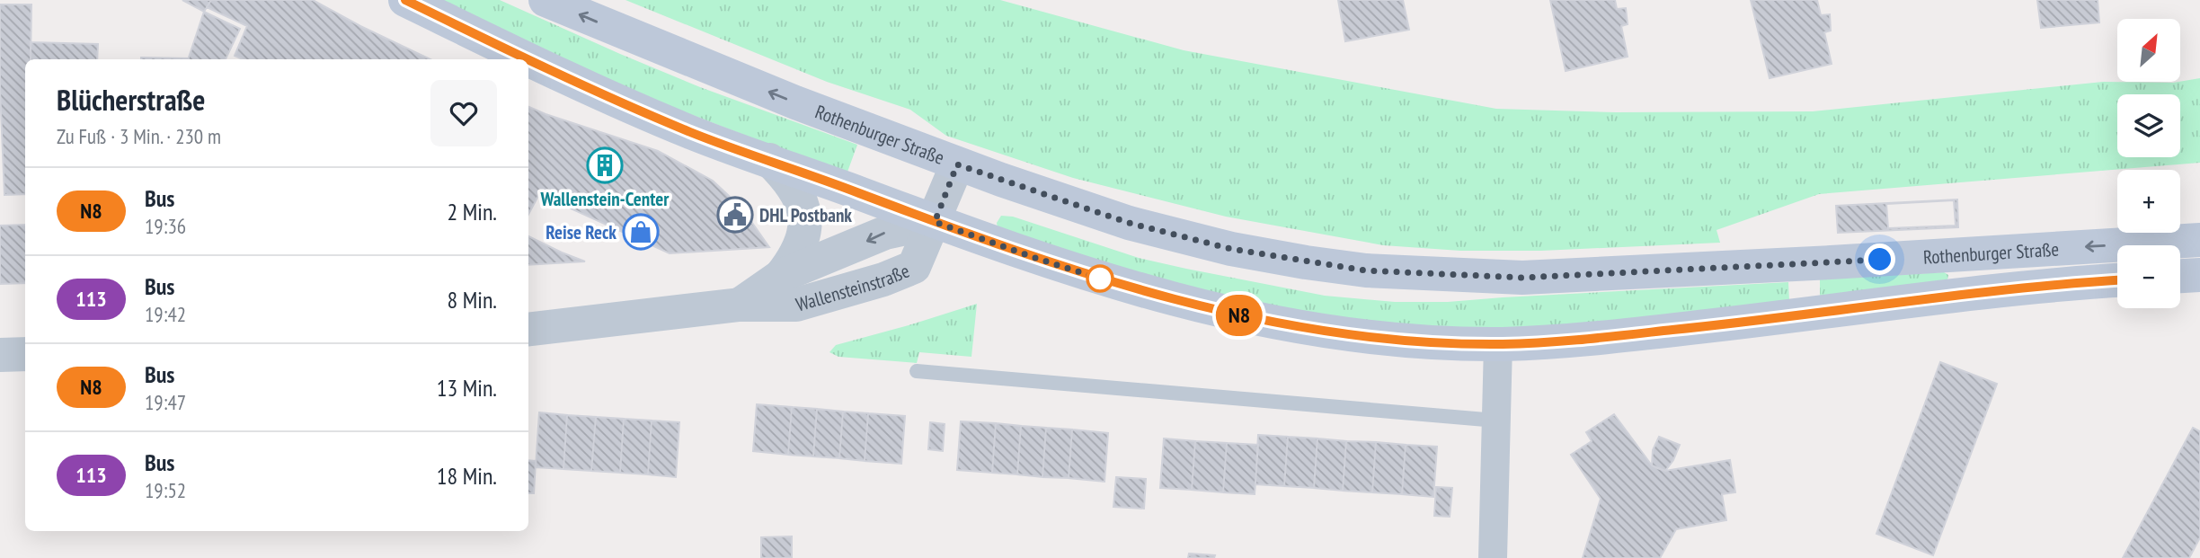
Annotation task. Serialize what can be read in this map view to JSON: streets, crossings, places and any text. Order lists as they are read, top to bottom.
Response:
{
  "streets": {
    "main road": ["Rothenburger Straße"],
    "street": ["Wallensteinstraße"]
  },
  "crossings": [
    ["Rothenburger Straße", "Wallensteinstraße"]
  ],
  "places": {
    "building": ["Wallenstein-Center"],
    "public building": ["DHL Postbank"],
    "shop": ["Reise Reck"]
  },
  "lines": ["bus line N8"],
  "north": "top right",
  "page": {
    "on_map": "N8",
    "map_buttons": ["+", "−"],
    "heading": ["Blücherstraße", "Zu Fuß · 3 Min. · 230 m"],
    "list": [
      {
        "mark": "N8",
        "name": "Bus",
        "note": "19:36",
        "value": "2 Min."
      },
      {
        "mark": "113",
        "name": "Bus",
        "note": "19:42",
        "value": "8 Min."
      },
      {
        "mark": "N8",
        "name": "Bus",
        "note": "19:47",
        "value": "13 Min."
      },
      {
        "mark": "113",
        "name": "Bus",
        "note": "19:52",
        "value": "18 Min."
      }
    ]
  }
}
